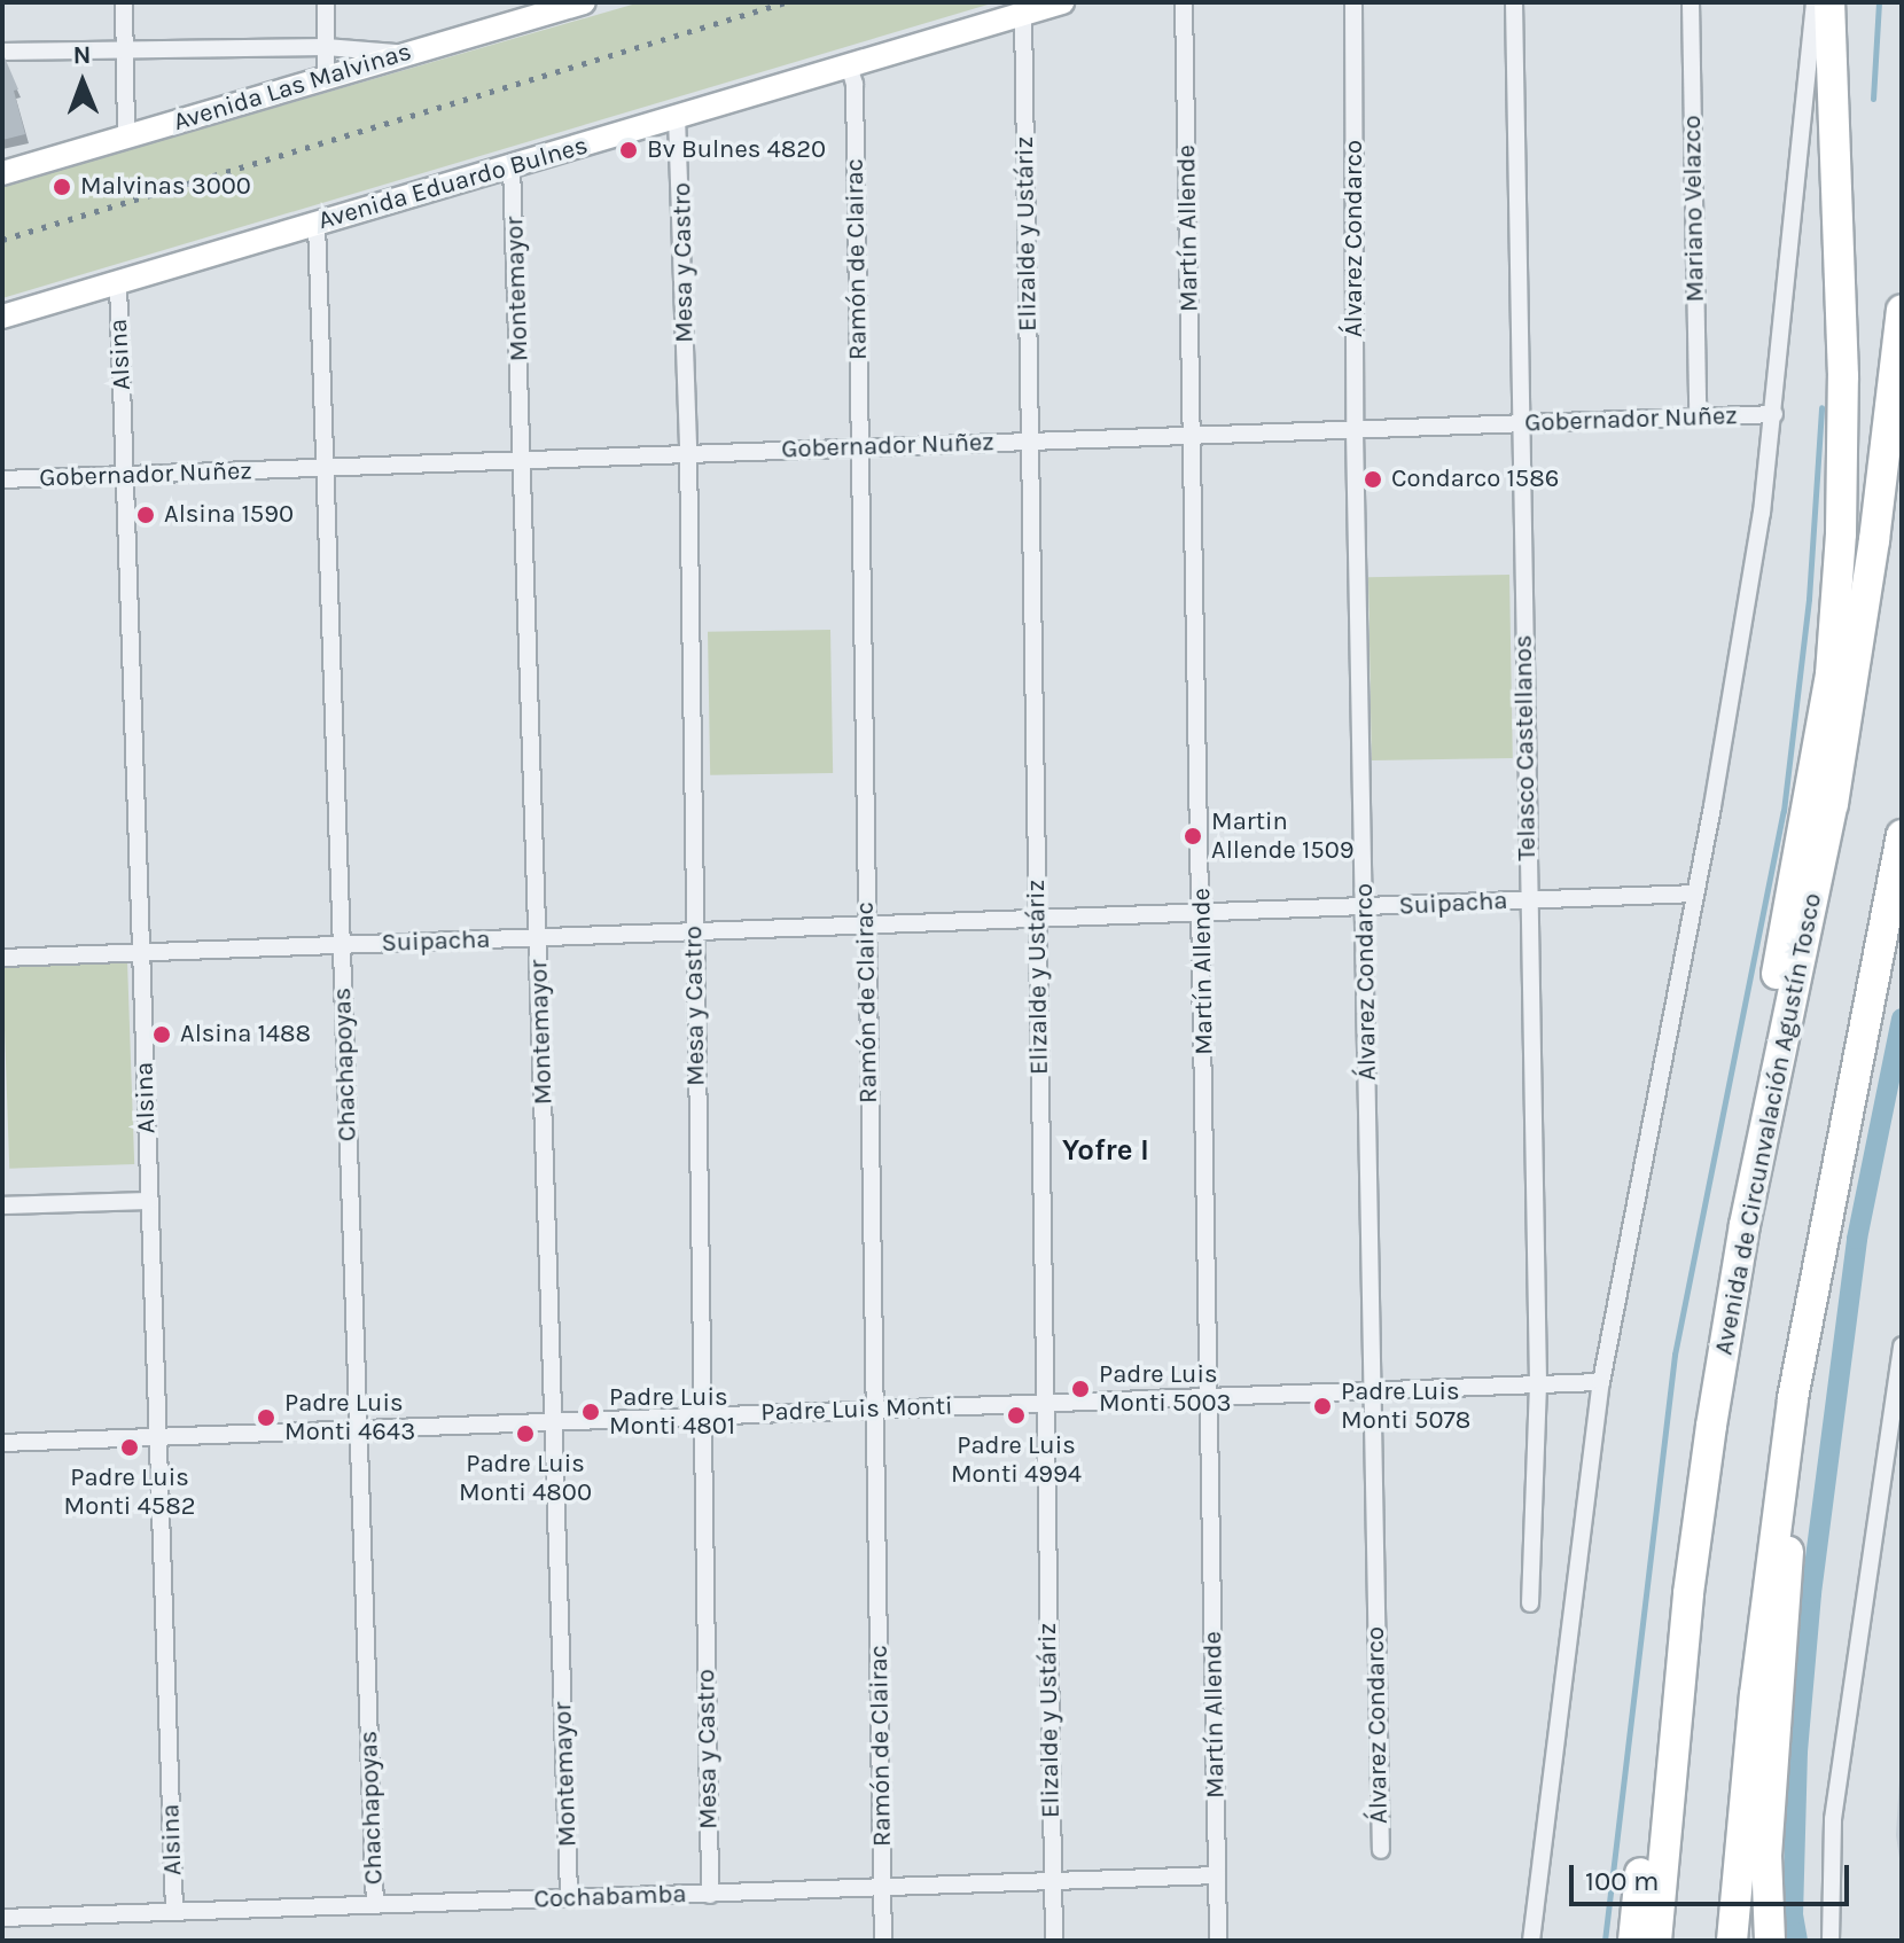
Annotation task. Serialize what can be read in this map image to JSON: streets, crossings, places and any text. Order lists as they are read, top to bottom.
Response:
{
  "streets": {
    "highway": ["Avenida de Circunvalación Agustín Tosco"],
    "main road": ["Avenida Las Malvinas", "Avenida Eduardo Bulnes"],
    "street": [
      "Mariano Velazco",
      "Martín Allende",
      "Elizalde y Ustáriz",
      "Álvarez Condarco",
      "Ramón de Clairac",
      "Mesa y Castro",
      "Montemayor",
      "Alsina",
      "Gobernador Nuñez",
      "Telasco Castellanos",
      "Suipacha",
      "Chachapoyas",
      "Padre Luis Monti",
      "Cochabamba"
    ]
  },
  "crossings": [
    ["Avenida Eduardo Bulnes", "Elizalde y Ustáriz"],
    ["Avenida Eduardo Bulnes", "Ramón de Clairac"],
    ["Avenida Eduardo Bulnes", "Mesa y Castro"],
    ["Avenida Eduardo Bulnes", "Montemayor"],
    ["Avenida Eduardo Bulnes", "Alsina"],
    ["Avenida Eduardo Bulnes", "Chachapoyas"],
    ["Mariano Velazco", "Gobernador Nuñez"],
    ["Martín Allende", "Gobernador Nuñez"],
    ["Martín Allende", "Suipacha"],
    ["Martín Allende", "Padre Luis Monti"],
    ["Martín Allende", "Cochabamba"],
    ["Elizalde y Ustáriz", "Gobernador Nuñez"],
    ["Elizalde y Ustáriz", "Suipacha"],
    ["Elizalde y Ustáriz", "Padre Luis Monti"],
    ["Elizalde y Ustáriz", "Cochabamba"],
    ["Álvarez Condarco", "Gobernador Nuñez"],
    ["Álvarez Condarco", "Suipacha"],
    ["Álvarez Condarco", "Padre Luis Monti"],
    ["Ramón de Clairac", "Gobernador Nuñez"],
    ["Ramón de Clairac", "Suipacha"],
    ["Ramón de Clairac", "Padre Luis Monti"],
    ["Ramón de Clairac", "Cochabamba"],
    ["Mesa y Castro", "Gobernador Nuñez"],
    ["Mesa y Castro", "Suipacha"],
    ["Mesa y Castro", "Padre Luis Monti"],
    ["Mesa y Castro", "Cochabamba"],
    ["Montemayor", "Gobernador Nuñez"],
    ["Montemayor", "Suipacha"],
    ["Montemayor", "Padre Luis Monti"],
    ["Montemayor", "Cochabamba"],
    ["Alsina", "Gobernador Nuñez"],
    ["Alsina", "Suipacha"],
    ["Alsina", "Padre Luis Monti"],
    ["Alsina", "Cochabamba"],
    ["Gobernador Nuñez", "Telasco Castellanos"],
    ["Gobernador Nuñez", "Chachapoyas"],
    ["Telasco Castellanos", "Suipacha"],
    ["Telasco Castellanos", "Padre Luis Monti"],
    ["Suipacha", "Chachapoyas"],
    ["Chachapoyas", "Padre Luis Monti"],
    ["Chachapoyas", "Cochabamba"]
  ],
  "districts": ["Yofre I"],
  "places": [
    "Bv Bulnes 4820",
    "Malvinas 3000",
    "Condarco 1586",
    "Alsina 1590",
    "Martin Allende 1509",
    "Alsina 1488",
    "Padre Luis Monti 5003",
    "Padre Luis Monti 5078",
    "Padre Luis Monti 4801",
    "Padre Luis Monti 4994",
    "Padre Luis Monti 4643",
    "Padre Luis Monti 4800",
    "Padre Luis Monti 4582"
  ],
  "scale_bar": "100 m",
  "north": "top"
}
